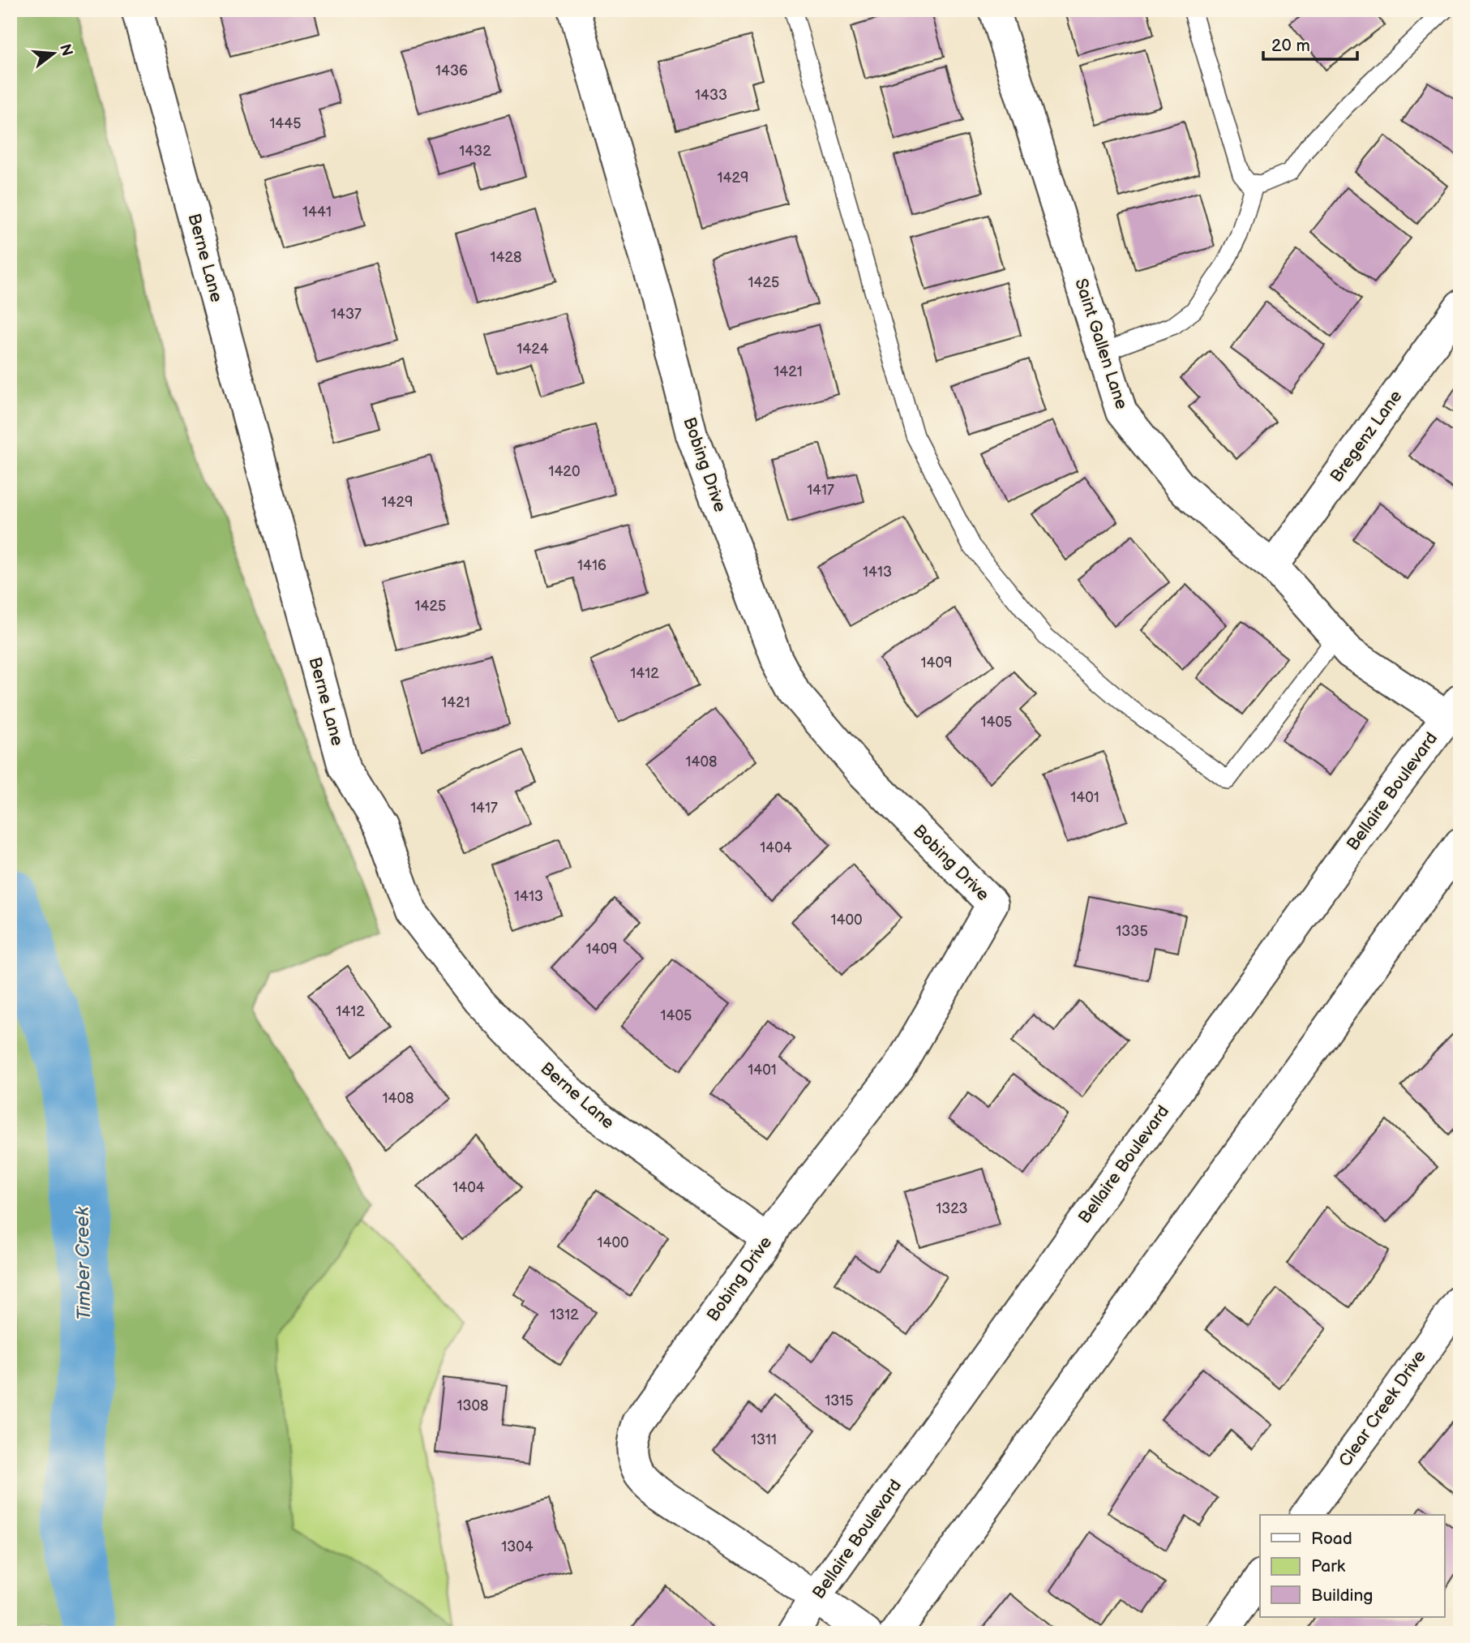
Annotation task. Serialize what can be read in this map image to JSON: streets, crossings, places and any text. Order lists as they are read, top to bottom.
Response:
{
  "streets": {
    "street": [
      "Berne Lane",
      "Saint Gallen Lane",
      "Bregenz Lane",
      "Bobing Drive",
      "Bellaire Boulevard",
      "Clear Creek Drive"
    ]
  },
  "crossings": [
    ["Berne Lane", "Bobing Drive"],
    ["Saint Gallen Lane", "Bregenz Lane"],
    ["Saint Gallen Lane", "Bellaire Boulevard"],
    ["Bobing Drive", "Bellaire Boulevard"]
  ],
  "water": ["Timber Creek"],
  "house_numbers": [
    "1436",
    "1433",
    "1445",
    "1432",
    "1429",
    "1441",
    "1428",
    "1425",
    "1437",
    "1424",
    "1421",
    "1420",
    "1417",
    "1429",
    "1416",
    "1413",
    "1425",
    "1409",
    "1412",
    "1421",
    "1405",
    "1408",
    "1401",
    "1417",
    "1404",
    "1413",
    "1400",
    "1335",
    "1409",
    "1412",
    "1405",
    "1401",
    "1408",
    "1404",
    "1323",
    "1400",
    "1312",
    "1315",
    "1308",
    "1311",
    "1304"
  ],
  "legend": ["Road", "Park", "Building"],
  "scale_bar": "20 m",
  "north": "right"
}
